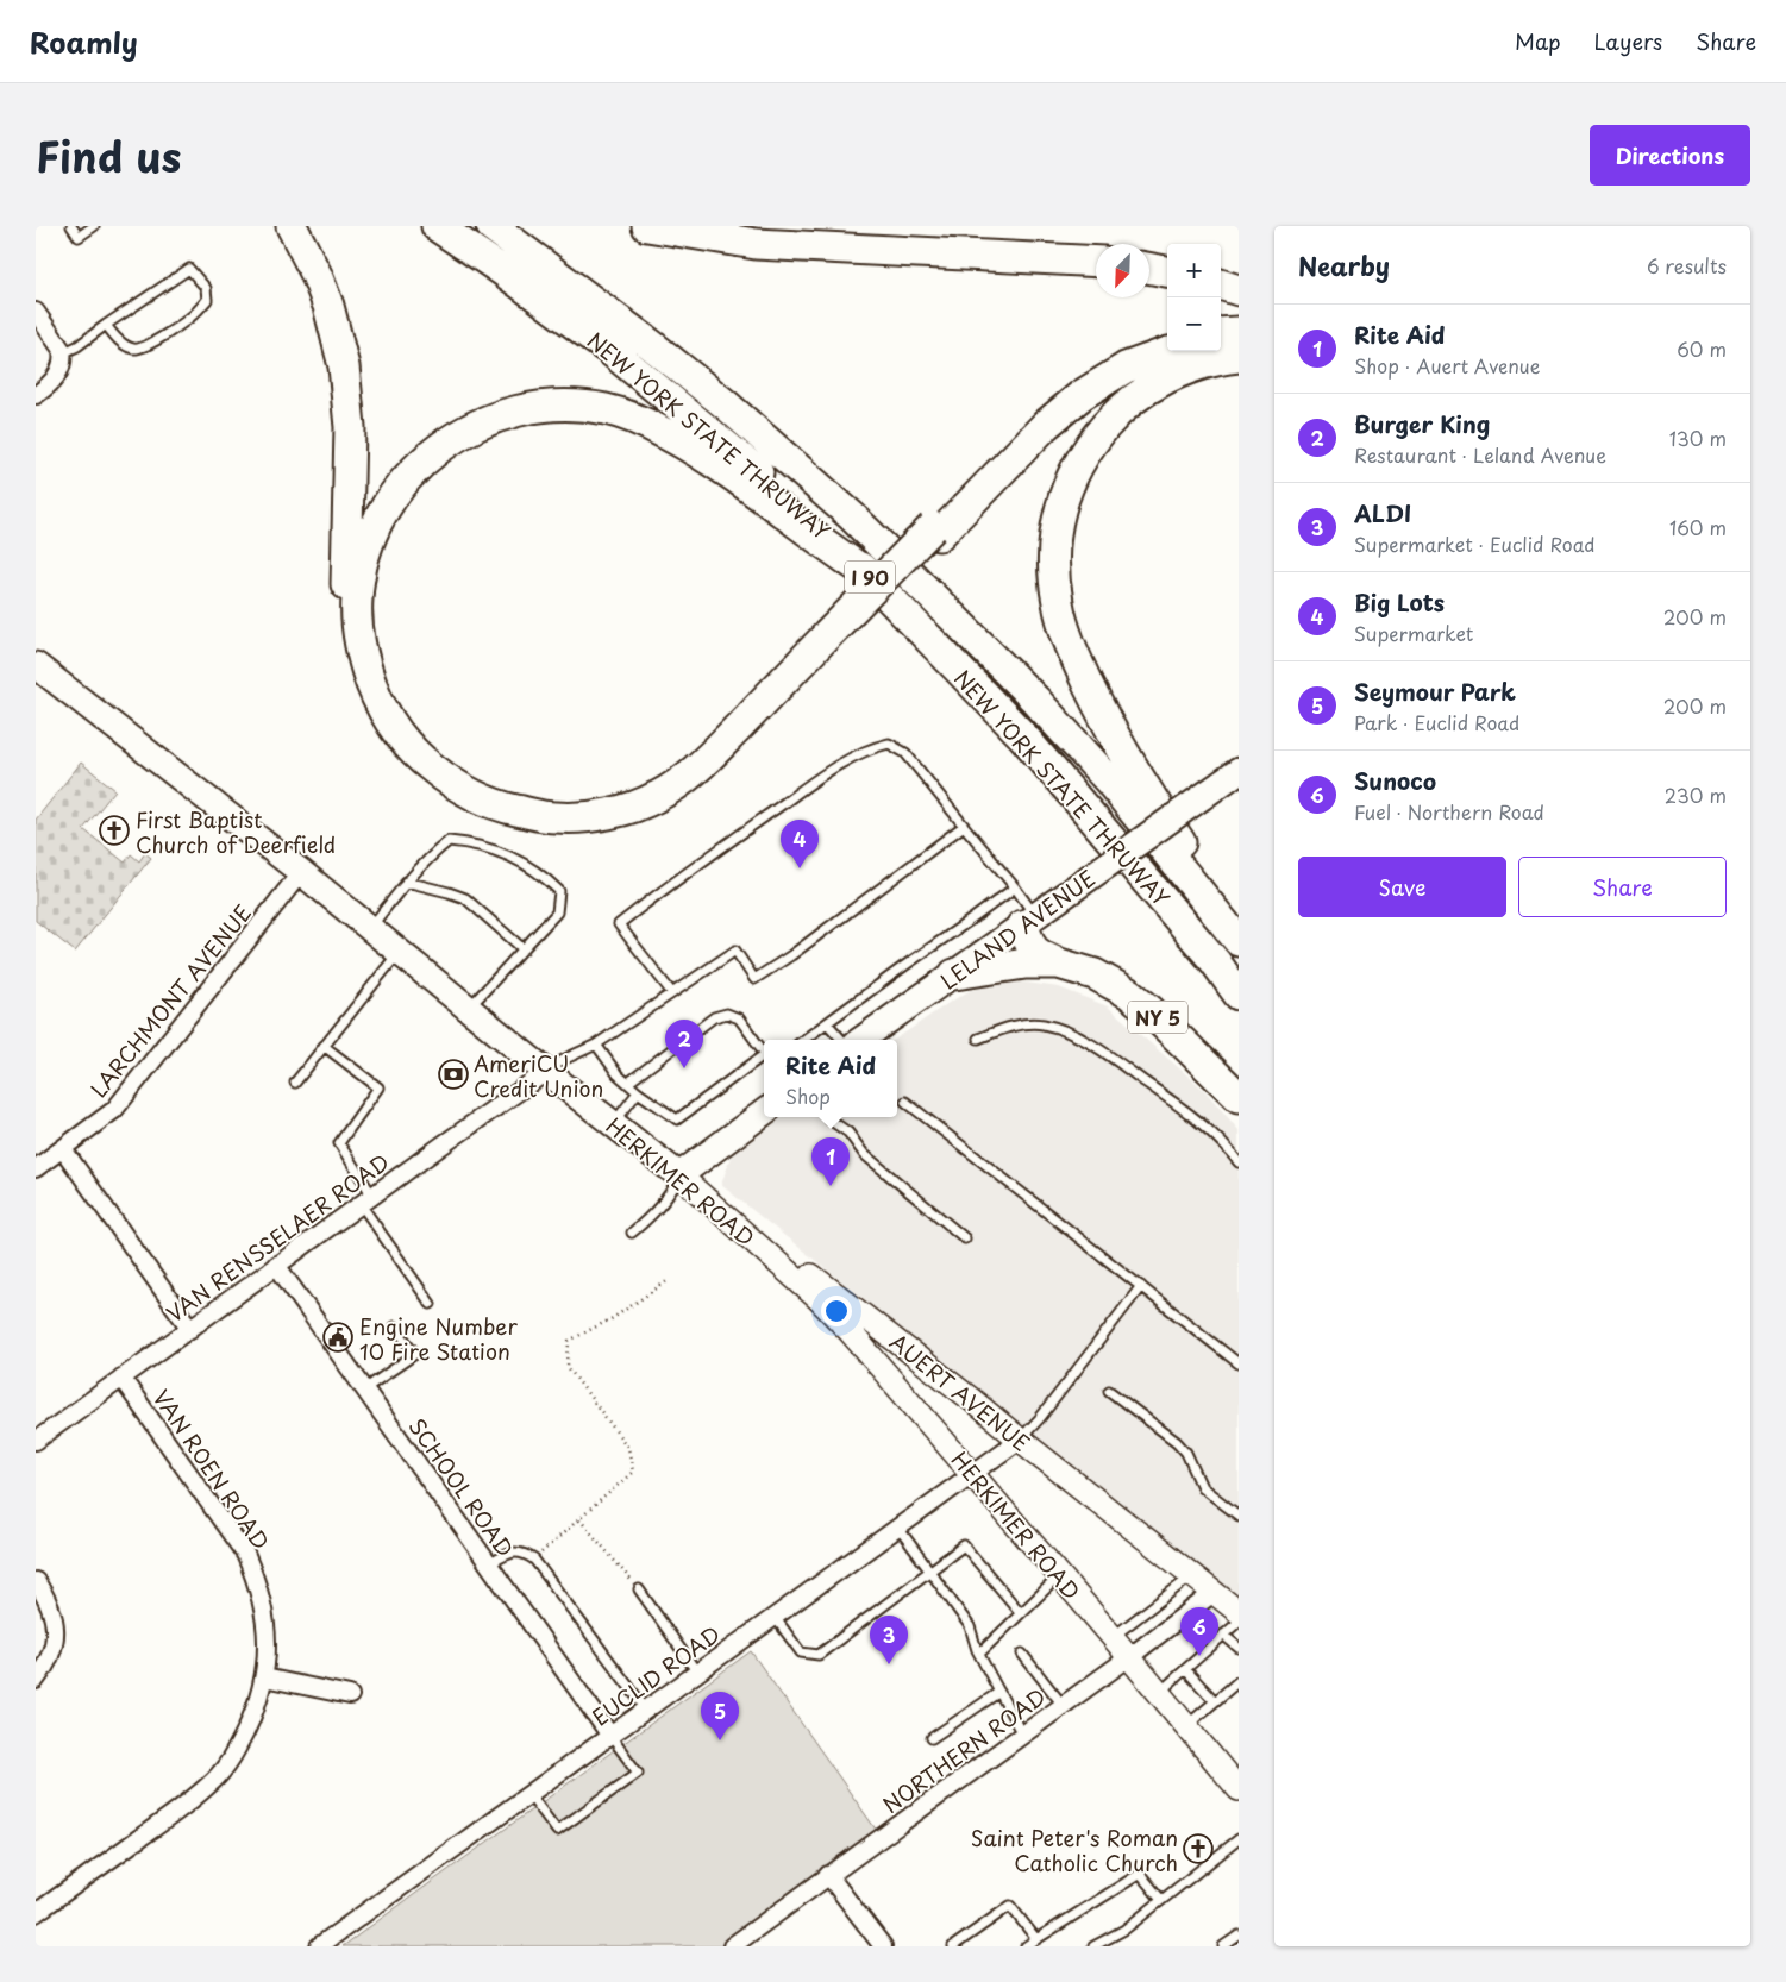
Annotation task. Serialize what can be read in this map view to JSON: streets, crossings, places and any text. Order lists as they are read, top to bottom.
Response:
{
  "streets": {
    "highway": ["NEW YORK STATE THRUWAY", "I 90", "NY 5"],
    "main road": ["LELAND AVENUE", "HERKIMER ROAD", "AUERT AVENUE"],
    "street": [
      "LARCHMONT AVENUE",
      "VAN RENSSELAER ROAD",
      "VAN ROEN ROAD",
      "SCHOOL ROAD",
      "EUCLID ROAD",
      "NORTHERN ROAD"
    ]
  },
  "crossings": [
    ["LELAND AVENUE", "NY 5"],
    ["LARCHMONT AVENUE", "HERKIMER ROAD"],
    ["HERKIMER ROAD", "VAN RENSSELAER ROAD"],
    ["HERKIMER ROAD", "AUERT AVENUE"],
    ["HERKIMER ROAD", "EUCLID ROAD"],
    ["HERKIMER ROAD", "NORTHERN ROAD"],
    ["VAN RENSSELAER ROAD", "VAN ROEN ROAD"],
    ["VAN RENSSELAER ROAD", "SCHOOL ROAD"],
    ["AUERT AVENUE", "EUCLID ROAD"],
    ["AUERT AVENUE", "NORTHERN ROAD"],
    ["SCHOOL ROAD", "EUCLID ROAD"]
  ],
  "places": {
    "church": ["First Baptist Church of Deerfield", "Saint Peter's Roman Catholic Church"],
    "bank": ["AmeriCU Credit Union"],
    "public building": ["Engine Number 10 Fire Station"]
  },
  "north": "bottom left",
  "page": {
    "header": "Roamly",
    "nav": ["Map", "Layers", "Share"],
    "title": "Find us",
    "buttons": [
      "Directions",
      ["Save", "Share"]
    ],
    "heading": ["Nearby", "6 results"],
    "map_buttons": ["+", "−"],
    "list": [
      {
        "mark": "1",
        "name": "Rite Aid",
        "note": "Shop · Auert Avenue",
        "value": "60 m"
      },
      {
        "mark": "2",
        "name": "Burger King",
        "note": "Restaurant · Leland Avenue",
        "value": "130 m"
      },
      {
        "mark": "3",
        "name": "ALDI",
        "note": "Supermarket · Euclid Road",
        "value": "160 m"
      },
      {
        "mark": "4",
        "name": "Big Lots",
        "note": "Supermarket",
        "value": "200 m"
      },
      {
        "mark": "5",
        "name": "Seymour Park",
        "note": "Park · Euclid Road",
        "value": "200 m"
      },
      {
        "mark": "6",
        "name": "Sunoco",
        "note": "Fuel · Northern Road",
        "value": "230 m"
      }
    ],
    "pins": [
      "4",
      "2",
      "1",
      "6",
      "3",
      "5"
    ],
    "popup": ["Rite Aid", "Shop"]
  }
}
